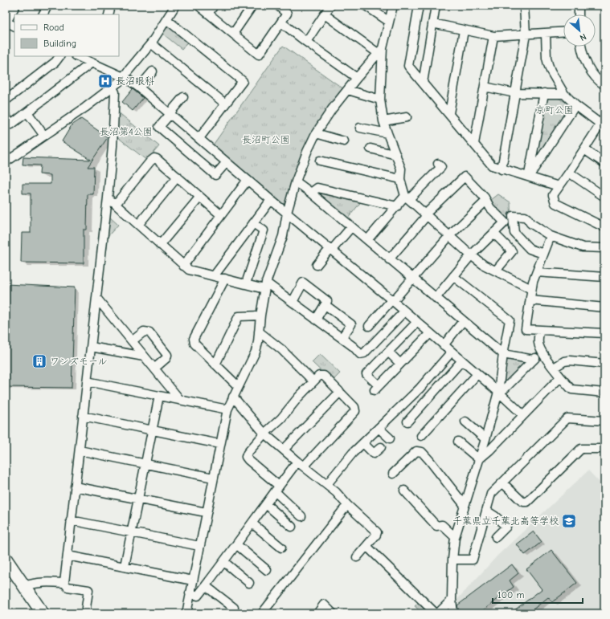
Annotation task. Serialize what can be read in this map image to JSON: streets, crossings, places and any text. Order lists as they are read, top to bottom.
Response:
{
  "parks": ["京町公園", "長沼第4公園", "長沼町公園"],
  "places": {
    "hospital": ["長沼眼科"],
    "building": ["ワンズモール"],
    "school or university": ["千葉県立千葉北高等学校"]
  },
  "legend": ["Road", "Building"],
  "scale_bar": "100 m",
  "north": "bottom right"
}
